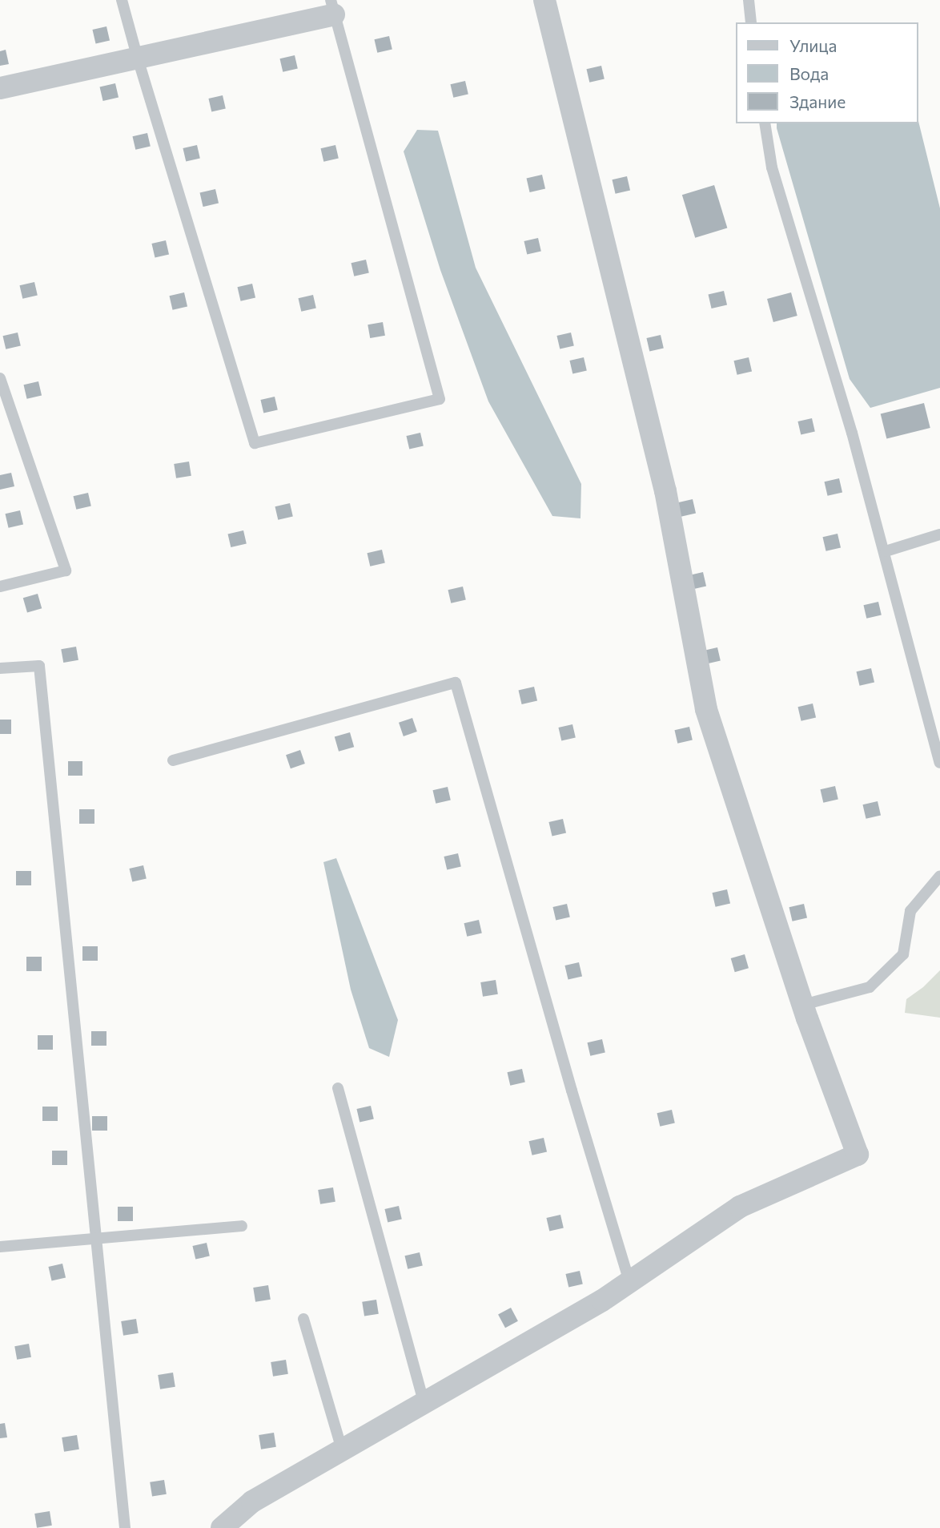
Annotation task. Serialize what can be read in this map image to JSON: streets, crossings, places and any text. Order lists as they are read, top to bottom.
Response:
{
  "legend": ["Улица", "Вода", "Здание"]
}
